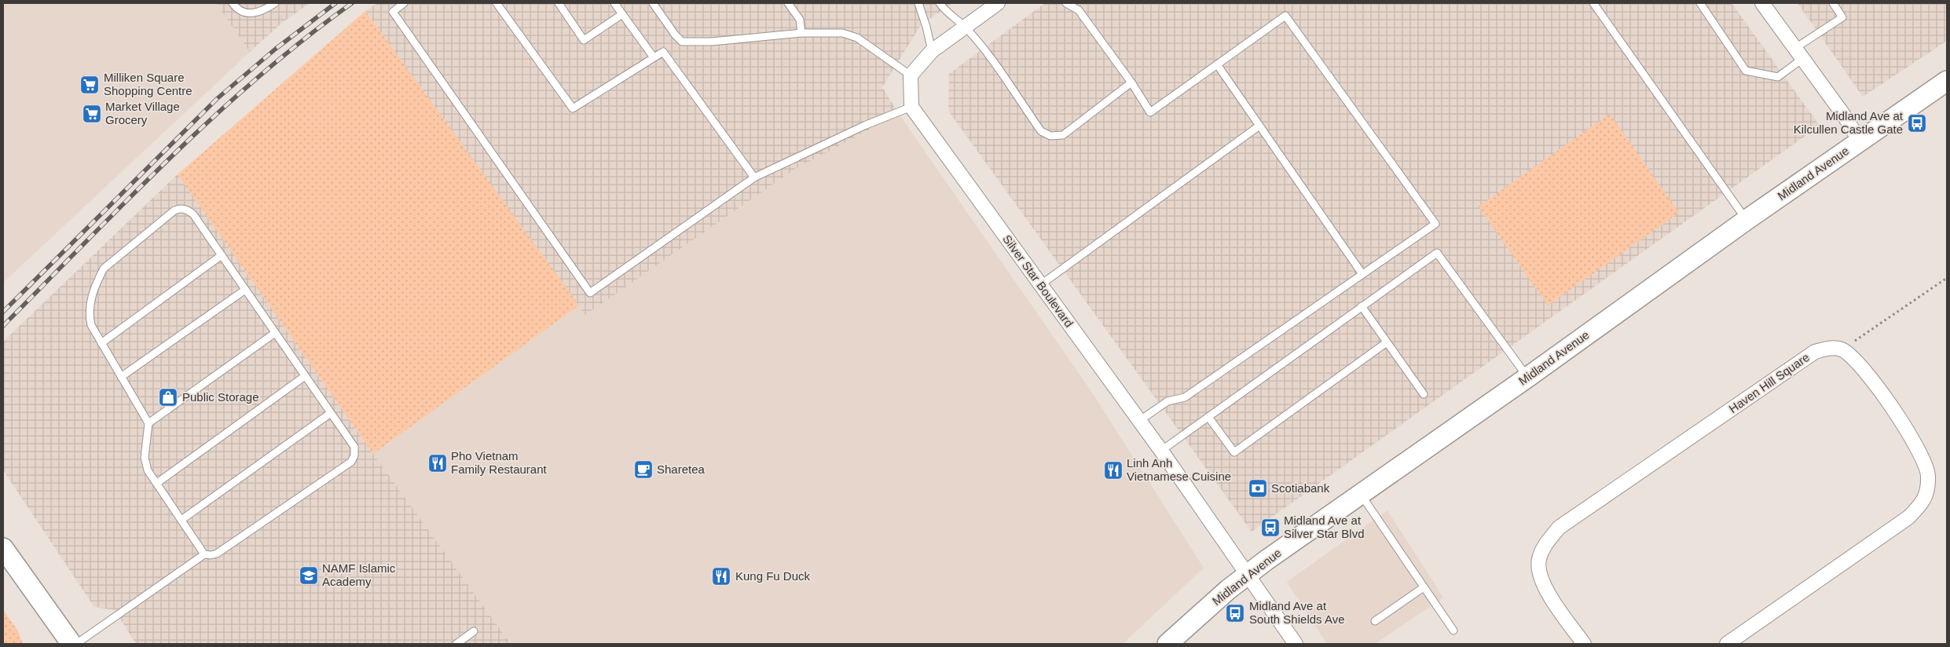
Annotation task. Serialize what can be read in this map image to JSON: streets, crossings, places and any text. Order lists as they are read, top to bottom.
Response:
{
  "streets": {
    "main road": ["Midland Avenue"],
    "street": ["Silver Star Boulevard", "Haven Hill Square"]
  },
  "crossings": [
    ["Midland Avenue", "Silver Star Boulevard"]
  ],
  "places": {
    "supermarket": ["Milliken Square Shopping Centre", "Market Village Grocery"],
    "bus stop": ["Midland Ave at Kilcullen Castle Gate", "Midland Ave at Silver Star Blvd", "Midland Ave at South Shields Ave"],
    "shop": ["Public Storage"],
    "restaurant": ["Pho Vietnam Family Restaurant", "Linh Anh Vietnamese Cuisine", "Kung Fu Duck"],
    "cafe": ["Sharetea"],
    "bank": ["Scotiabank"],
    "school or university": ["NAMF Islamic Academy"]
  }
}
